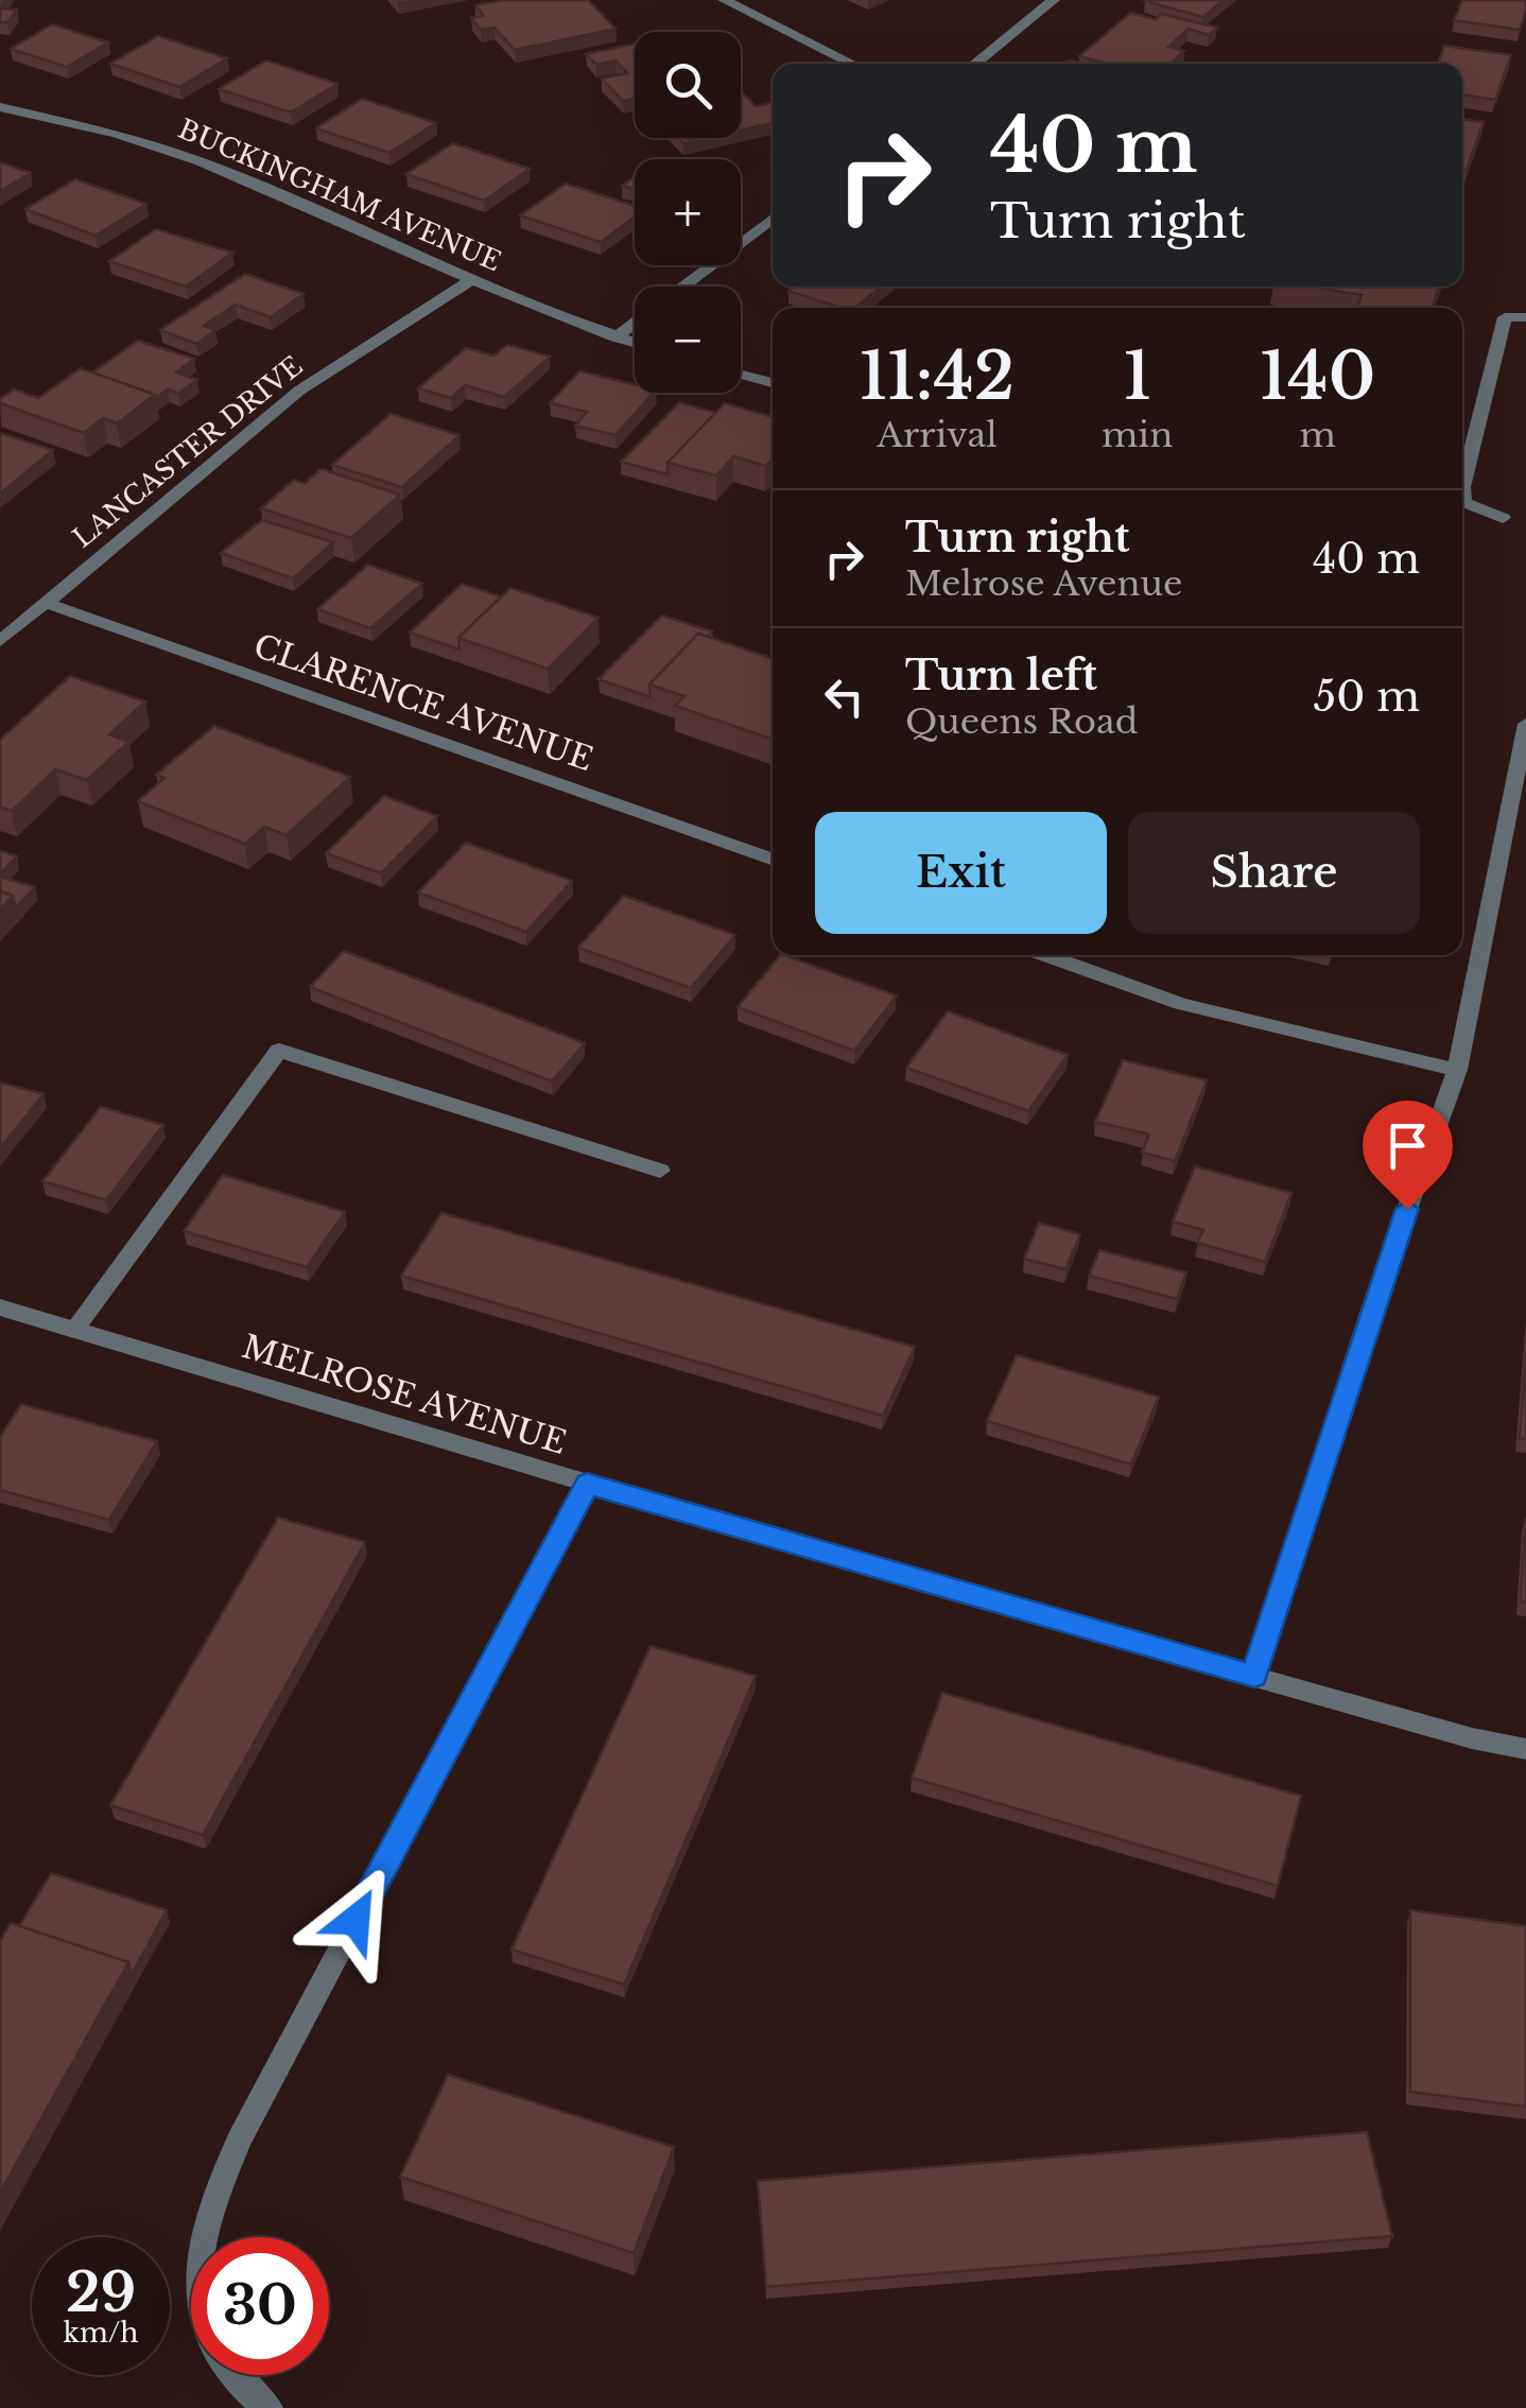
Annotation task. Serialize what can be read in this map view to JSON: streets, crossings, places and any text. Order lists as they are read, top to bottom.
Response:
{
  "streets": {
    "street": [
      "BUCKINGHAM AVENUE",
      "LANCASTER DRIVE",
      "CLARENCE AVENUE",
      "MELROSE AVENUE"
    ]
  },
  "crossings": [
    ["BUCKINGHAM AVENUE", "LANCASTER DRIVE"],
    ["LANCASTER DRIVE", "CLARENCE AVENUE"]
  ],
  "page": {
    "map_buttons": ["+", "−"],
    "turn": ["40 m", "Turn right"],
    "eta": [
      "11:42",
      "Arrival",
      "1",
      "min",
      "140",
      "m"
    ],
    "list": [
      {
        "name": "Turn right",
        "note": "Melrose Avenue",
        "value": "40 m"
      },
      {
        "name": "Turn left",
        "note": "Queens Road",
        "value": "50 m"
      }
    ],
    "buttons": ["Exit", "Share"],
    "speed": "29 km/h",
    "limit": "30"
  }
}
